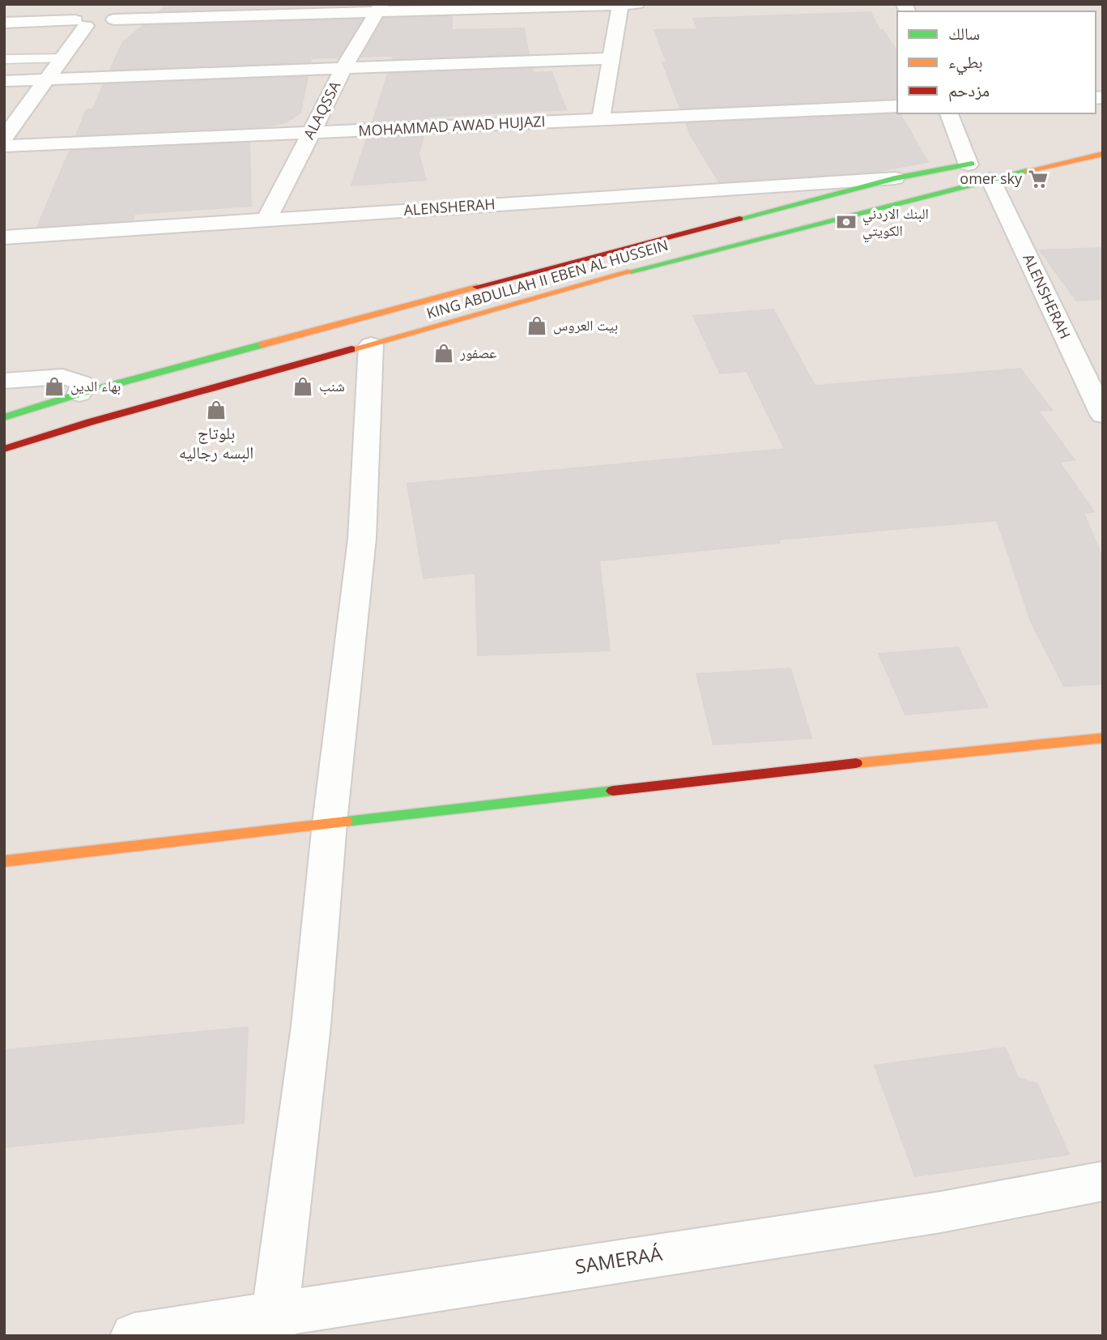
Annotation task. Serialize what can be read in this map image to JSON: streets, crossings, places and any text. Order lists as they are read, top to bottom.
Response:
{
  "streets": {
    "main road": ["KING ABDULLAH II EBEN AL HUSSEIN"],
    "street": [
      "ALAQSSA",
      "MOHAMMAD AWAD HUJAZI",
      "ALENSHERAH",
      "SAMERAÁ"
    ]
  },
  "crossings": [
    ["ALAQSSA", "MOHAMMAD AWAD HUJAZI"],
    ["ALAQSSA", "ALENSHERAH"],
    ["ALENSHERAH", "KING ABDULLAH II EBEN AL HUSSEIN"]
  ],
  "places": {
    "supermarket": ["omer sky"],
    "bank": ["البنك الاردني الكويتي"],
    "shop": [
      "بيت العروس",
      "عصفور",
      "بهاء الدين",
      "شنب",
      "بلوتاج البسه رجاليه"
    ]
  },
  "legend": ["سالك", "بطيء", "مزدحم"]
}
